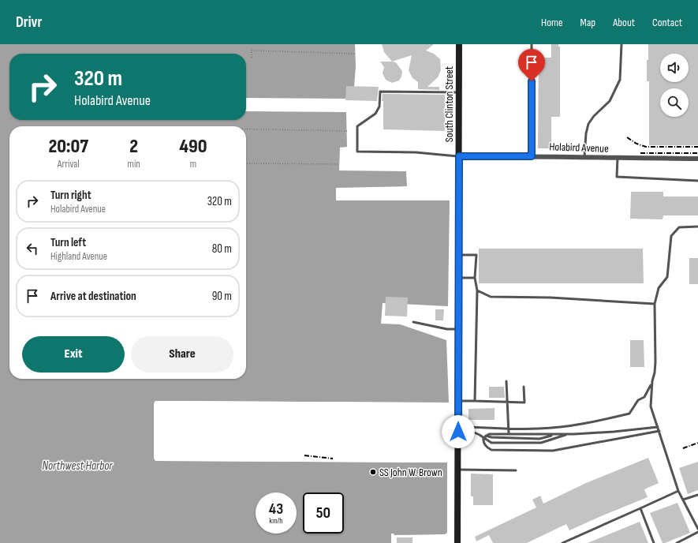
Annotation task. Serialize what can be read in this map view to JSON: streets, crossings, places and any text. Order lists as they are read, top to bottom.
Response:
{
  "streets": {
    "main road": ["South Clinton Street"],
    "street": ["Holabird Avenue"]
  },
  "crossings": [
    ["South Clinton Street", "Holabird Avenue"]
  ],
  "water": ["Northwest Harbor"],
  "places": ["SS John W. Brown"],
  "page": {
    "header": "Drivr",
    "nav": [
      "Home",
      "Map",
      "About",
      "Contact"
    ],
    "turn": ["320 m", "Holabird Avenue"],
    "eta": [
      "20:07",
      "Arrival",
      "2",
      "min",
      "490",
      "m"
    ],
    "list": [
      {
        "name": "Turn right",
        "note": "Holabird Avenue",
        "value": "320 m"
      },
      {
        "name": "Turn left",
        "note": "Highland Avenue",
        "value": "80 m"
      },
      {
        "name": "Arrive at destination",
        "value": "90 m"
      }
    ],
    "buttons": ["Exit", "Share"],
    "speed": "43 km/h",
    "limit": "50"
  }
}
